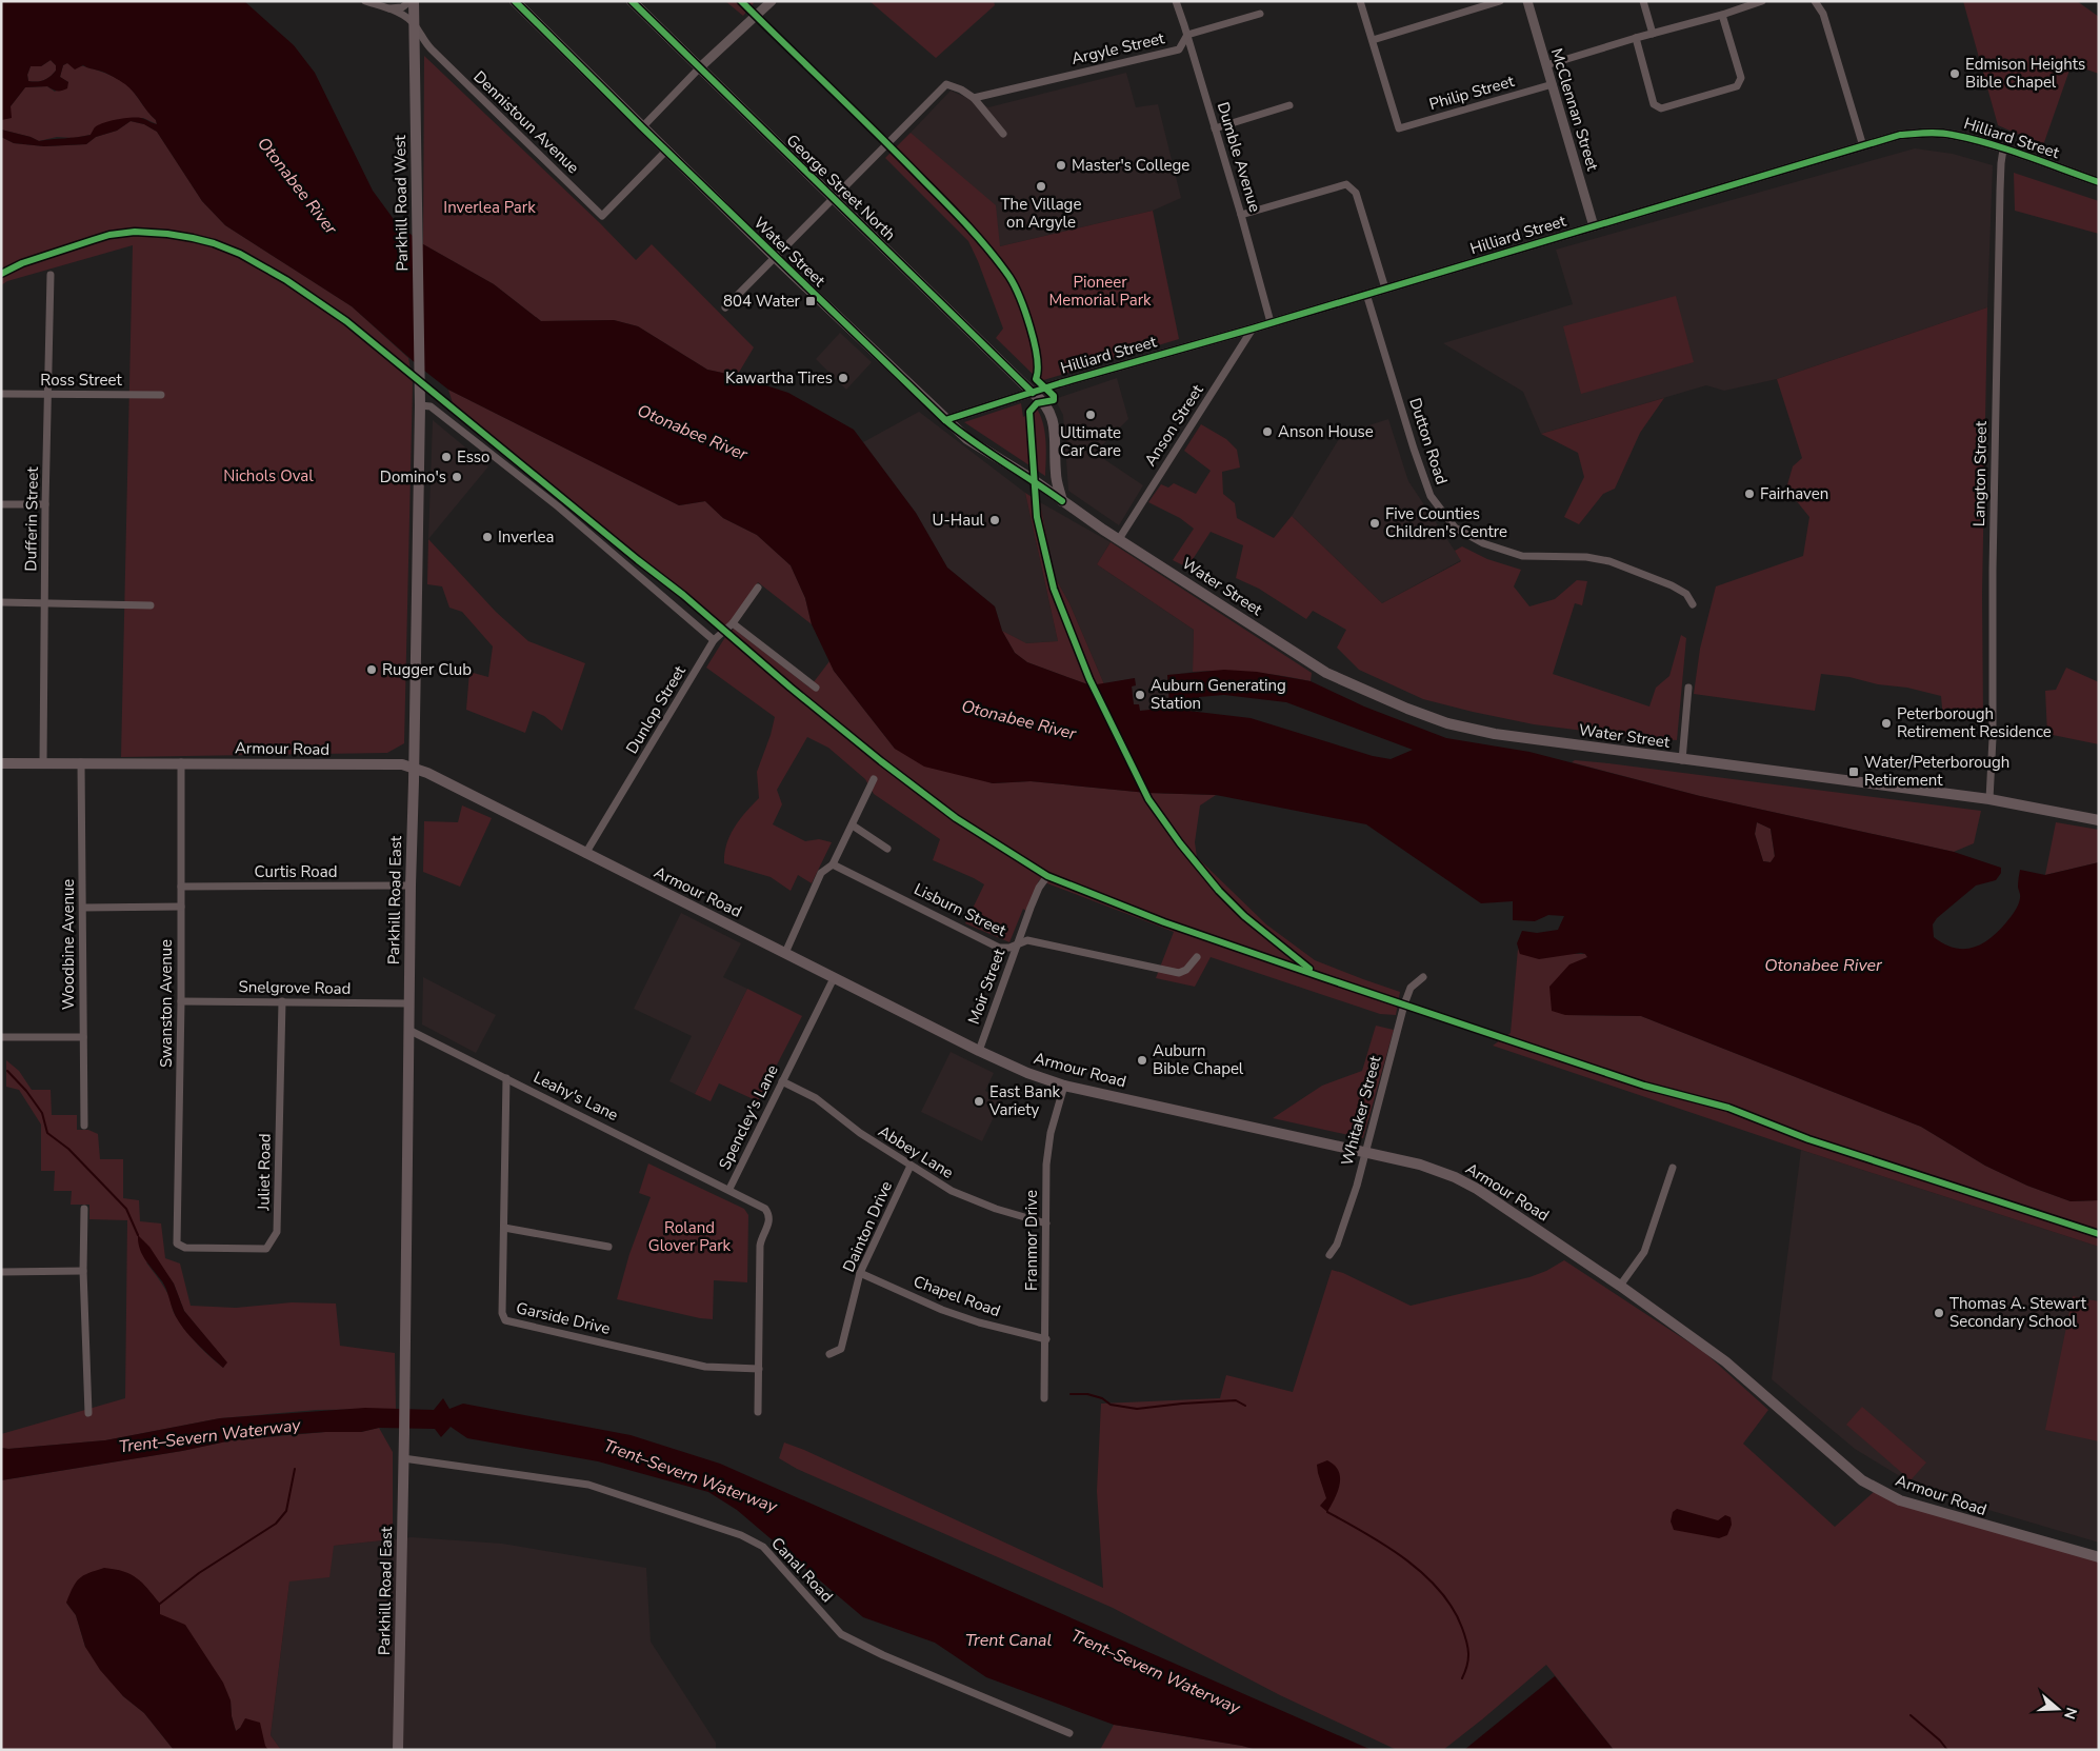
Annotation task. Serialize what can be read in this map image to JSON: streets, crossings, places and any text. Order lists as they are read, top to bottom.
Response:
{
  "streets": {
    "main road": [
      "George Street North",
      "Parkhill Road West",
      "Water Street",
      "Armour Road",
      "Parkhill Road East"
    ],
    "street": [
      "Argyle Street",
      "Philip Street",
      "McClennan Street",
      "Dennistoun Avenue",
      "Hilliard Street",
      "Dumble Avenue",
      "Ross Street",
      "Anson Street",
      "Dutton Road",
      "Langton Street",
      "Dufferin Street",
      "Dunlop Street",
      "Curtis Road",
      "Lisburn Street",
      "Woodbine Avenue",
      "Moir Street",
      "Snelgrove Road",
      "Swanston Avenue",
      "Leahy's Lane",
      "Whitaker Street",
      "Spencley's Lane",
      "Abbey Lane",
      "Juliet Road",
      "Dainton Drive",
      "Franmor Drive",
      "Chapel Road",
      "Garside Drive",
      "Canal Road"
    ]
  },
  "crossings": [
    ["Argyle Street", "Dumble Avenue"],
    ["Philip Street", "McClennan Street"],
    ["McClennan Street", "Hilliard Street"],
    ["Dennistoun Avenue", "Parkhill Road West"],
    ["Dennistoun Avenue", "Water Street"],
    ["Hilliard Street", "Dumble Avenue"],
    ["Hilliard Street", "George Street North"],
    ["Hilliard Street", "Water Street"],
    ["Hilliard Street", "Anson Street"],
    ["Hilliard Street", "Dutton Road"],
    ["Hilliard Street", "Langton Street"],
    ["George Street North", "Water Street"],
    ["Parkhill Road West", "Parkhill Road East"],
    ["Water Street", "Anson Street"],
    ["Water Street", "Langton Street"],
    ["Ross Street", "Dufferin Street"],
    ["Dufferin Street", "Armour Road"],
    ["Dunlop Street", "Armour Road"],
    ["Armour Road", "Parkhill Road East"],
    ["Armour Road", "Woodbine Avenue"],
    ["Armour Road", "Moir Street"],
    ["Armour Road", "Swanston Avenue"],
    ["Armour Road", "Whitaker Street"],
    ["Armour Road", "Spencley's Lane"],
    ["Armour Road", "Franmor Drive"],
    ["Curtis Road", "Parkhill Road East"],
    ["Curtis Road", "Swanston Avenue"],
    ["Parkhill Road East", "Snelgrove Road"],
    ["Parkhill Road East", "Leahy's Lane"],
    ["Parkhill Road East", "Canal Road"],
    ["Lisburn Street", "Moir Street"],
    ["Snelgrove Road", "Swanston Avenue"],
    ["Snelgrove Road", "Juliet Road"],
    ["Swanston Avenue", "Juliet Road"],
    ["Leahy's Lane", "Spencley's Lane"],
    ["Leahy's Lane", "Garside Drive"],
    ["Spencley's Lane", "Abbey Lane"],
    ["Spencley's Lane", "Garside Drive"],
    ["Abbey Lane", "Dainton Drive"],
    ["Abbey Lane", "Franmor Drive"],
    ["Dainton Drive", "Chapel Road"],
    ["Franmor Drive", "Chapel Road"]
  ],
  "water": ["Otonabee River", "Trent–Severn Waterway", "Trent Canal"],
  "parks": [
    "Inverlea Park",
    "Pioneer Memorial Park",
    "Nichols Oval",
    "Roland Glover Park"
  ],
  "places": {
    "other": [
      "Edmison Heights Bible Chapel",
      "Master's College",
      "The Village on Argyle",
      "Kawartha Tires",
      "Ultimate Car Care",
      "Anson House",
      "Esso",
      "Domino's",
      "Fairhaven",
      "U-Haul",
      "Five Counties Children's Centre",
      "Inverlea",
      "Rugger Club",
      "Auburn Generating Station",
      "Peterborough Retirement Residence",
      "Auburn Bible Chapel",
      "East Bank Variety",
      "Thomas A. Stewart Secondary School"
    ],
    "transit": ["804 Water", "Water/Peterborough Retirement"]
  },
  "north": "right"
}
